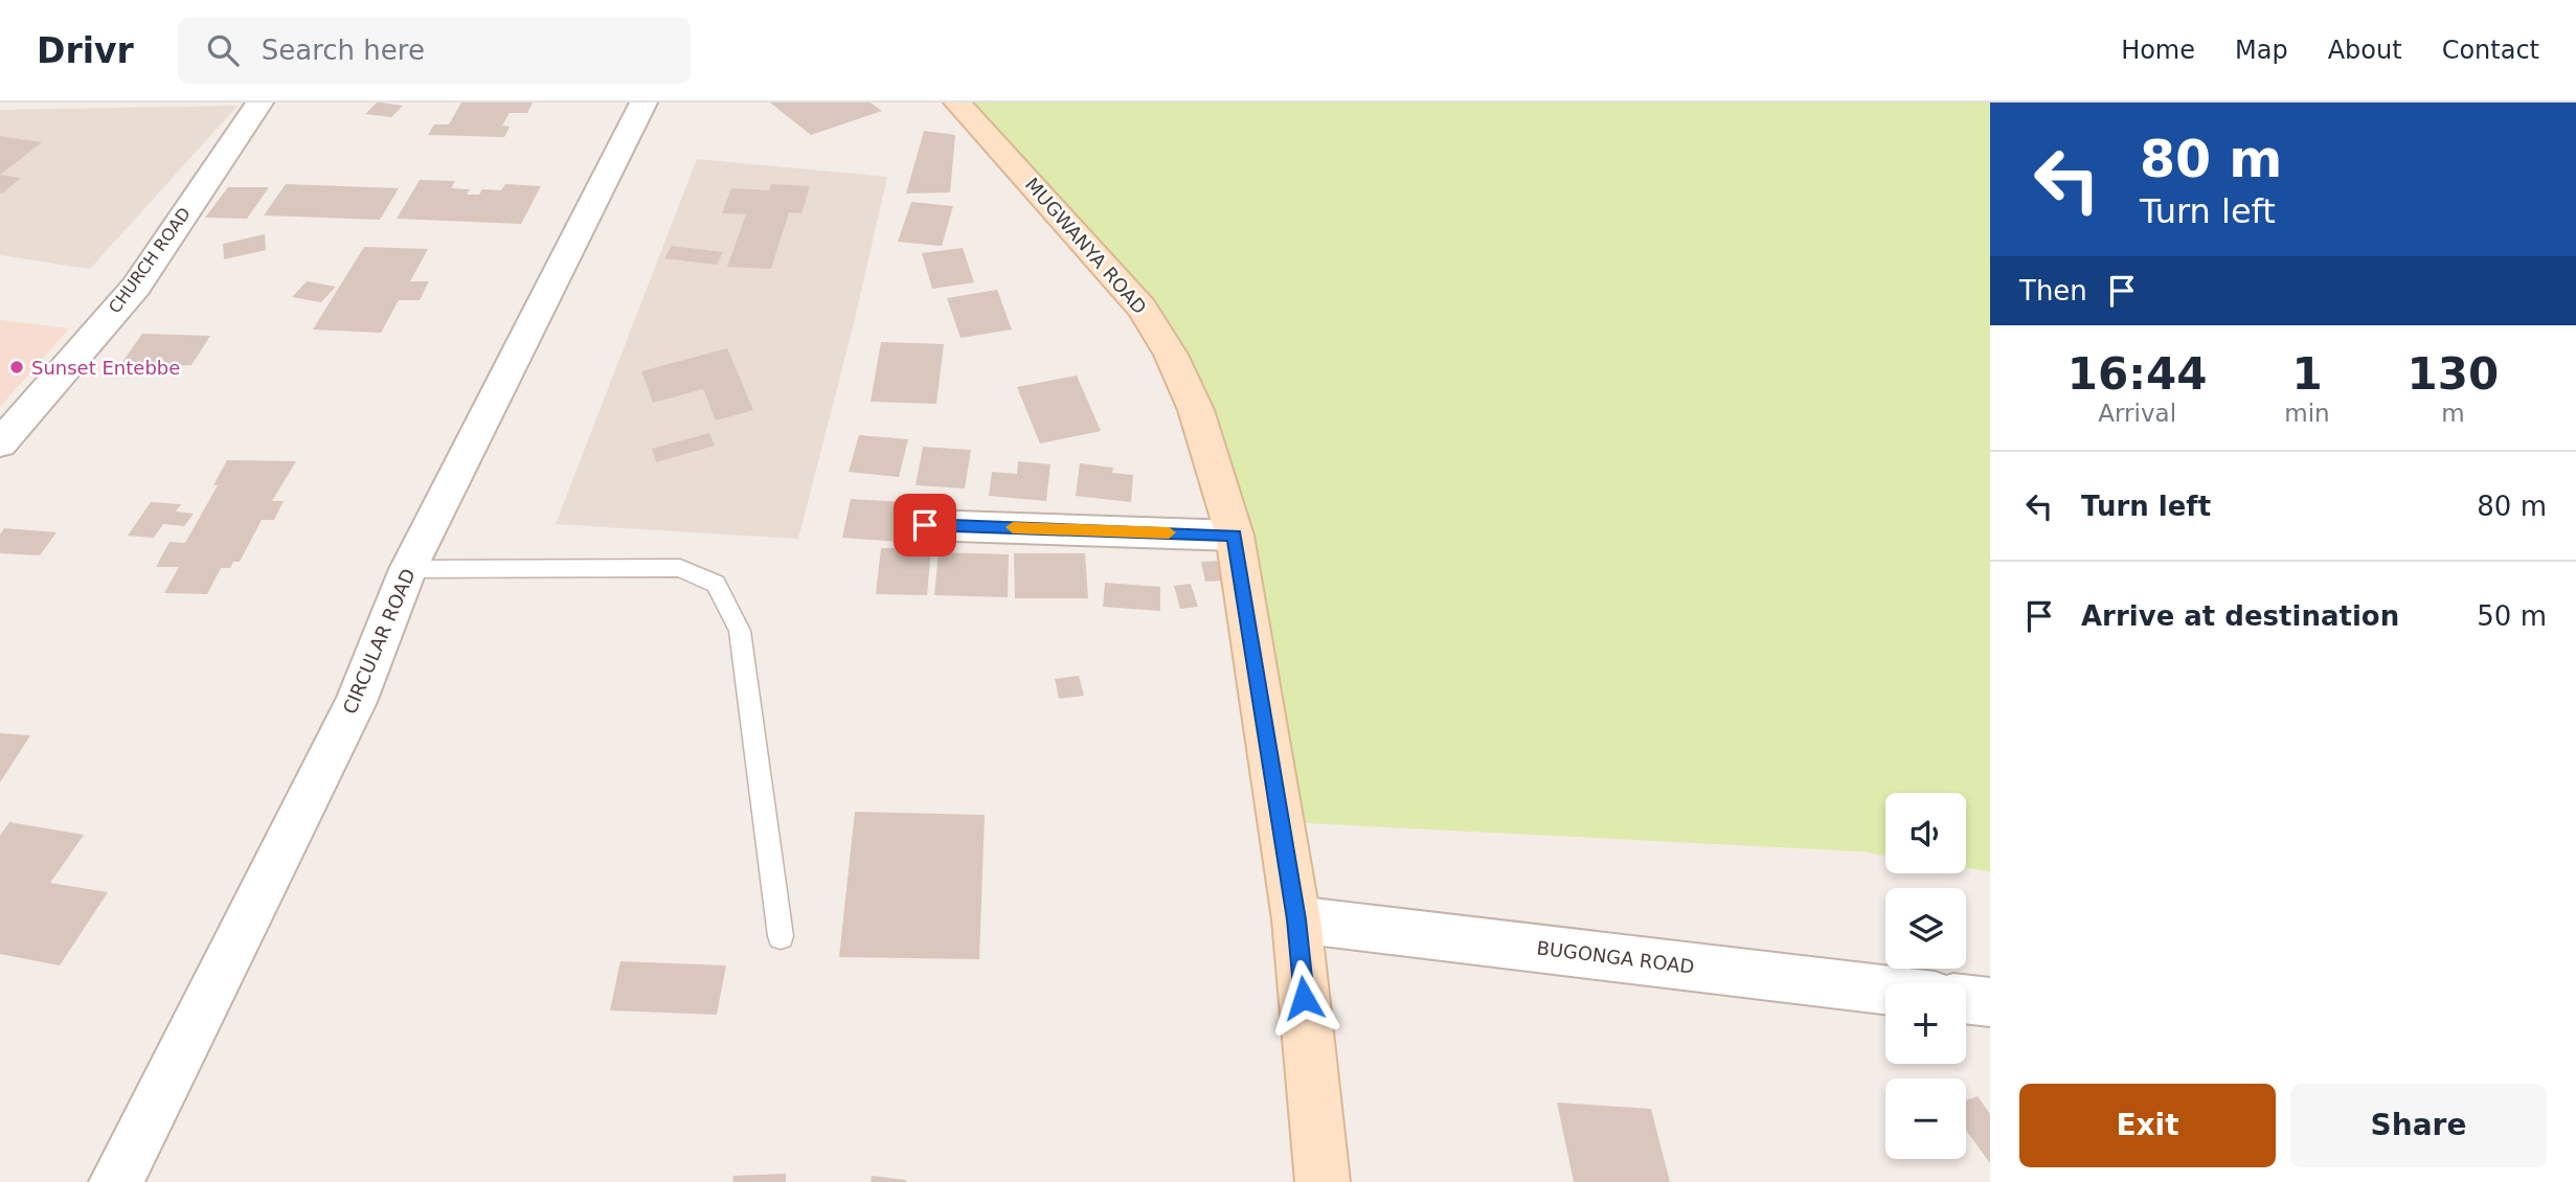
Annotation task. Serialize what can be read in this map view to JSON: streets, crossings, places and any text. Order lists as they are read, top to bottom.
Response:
{
  "streets": {
    "street": [
      "MUGWANYA ROAD",
      "CHURCH ROAD",
      "CIRCULAR ROAD",
      "BUGONGA ROAD"
    ]
  },
  "crossings": [
    ["MUGWANYA ROAD", "BUGONGA ROAD"]
  ],
  "places": ["Sunset Entebbe"],
  "page": {
    "header": "Drivr",
    "search": "Search here",
    "nav": [
      "Home",
      "Map",
      "About",
      "Contact"
    ],
    "turn": ["80 m", "Turn left"],
    "then": "Then",
    "eta": [
      "16:44",
      "Arrival",
      "1",
      "min",
      "130",
      "m"
    ],
    "list": [
      {
        "name": "Turn left",
        "value": "80 m"
      },
      {
        "name": "Arrive at destination",
        "value": "50 m"
      }
    ],
    "map_buttons": ["+", "−"],
    "buttons": ["Exit", "Share"]
  }
}
